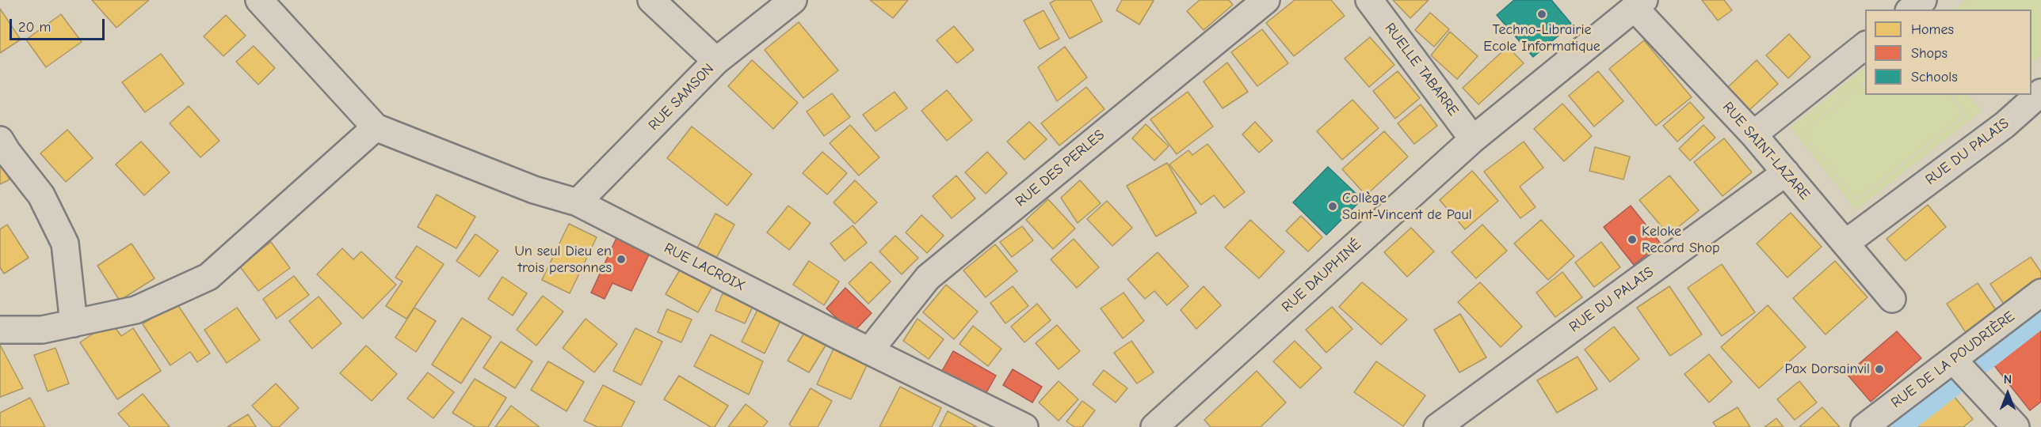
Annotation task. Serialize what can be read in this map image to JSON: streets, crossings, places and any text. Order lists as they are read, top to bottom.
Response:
{
  "streets": {
    "street": [
      "RUELLE TABARRE",
      "RUE SAMSON",
      "RUE SAINT-LAZARE",
      "RUE DU PALAIS",
      "RUE DES PERLES",
      "RUE LACROIX",
      "RUE DAUPHINÉ",
      "RUE DE LA POUDRIÈRE"
    ]
  },
  "crossings": [
    ["RUELLE TABARRE", "RUE DAUPHINÉ"],
    ["RUE SAMSON", "RUE LACROIX"],
    ["RUE SAINT-LAZARE", "RUE DU PALAIS"],
    ["RUE SAINT-LAZARE", "RUE DAUPHINÉ"],
    ["RUE DES PERLES", "RUE LACROIX"]
  ],
  "places": [
    "Techno-Librairie Ecole Informatique",
    "Collège Saint-Vincent de Paul",
    "Keloke Record Shop",
    "Un seul Dieu en trois personnes",
    "Pax Dorsainvil"
  ],
  "legend": ["Homes", "Shops", "Schools"],
  "scale_bar": "20 m",
  "north": "top"
}
